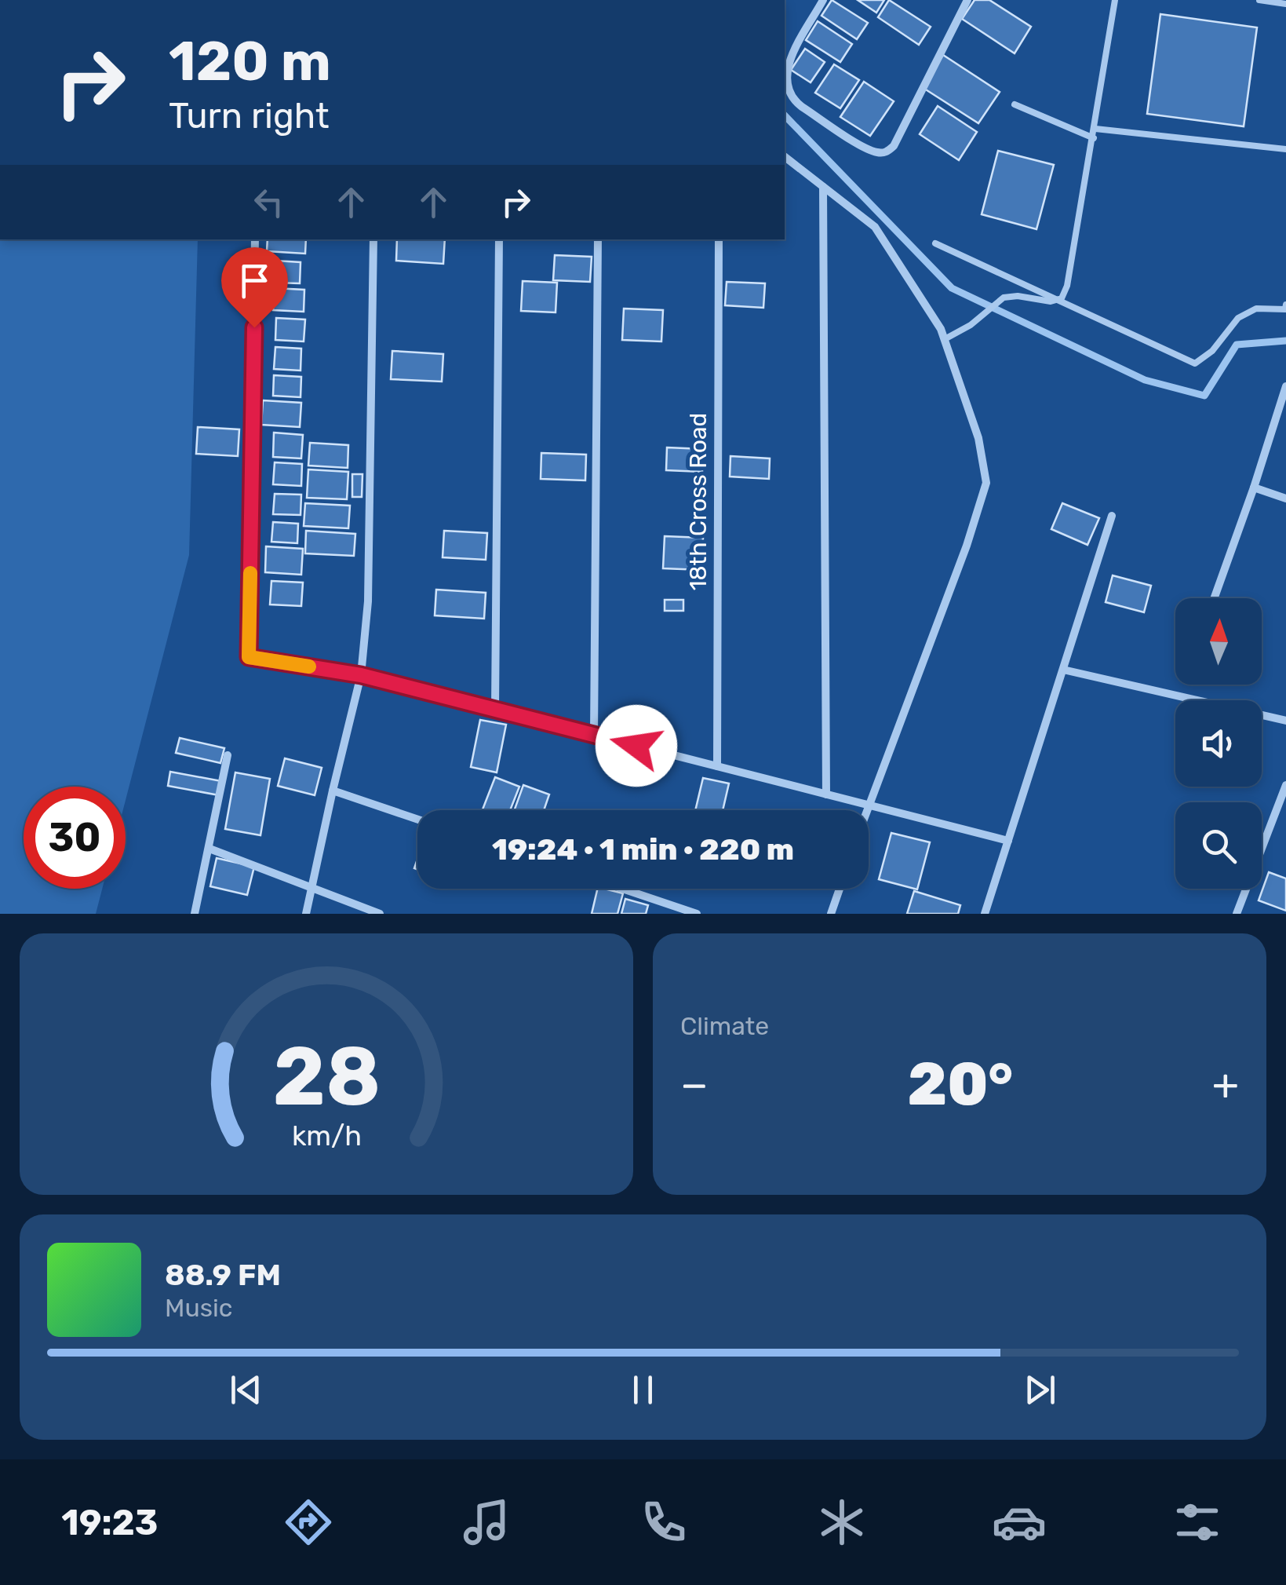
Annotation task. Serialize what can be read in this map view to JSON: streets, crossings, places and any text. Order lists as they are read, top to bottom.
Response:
{
  "streets": {
    "street": ["18th Cross Road"]
  },
  "north": "top",
  "page": {
    "turn": ["120 m", "Turn right"],
    "limit": "30",
    "trip": "19:24 · 1 min · 220 m",
    "tile": "Climate",
    "heat": ["−", "20°", "+"],
    "song": ["88.9 FM", "Music"],
    "tabs": "19:23",
    "gauge": ["28", "km/h"]
  }
}
